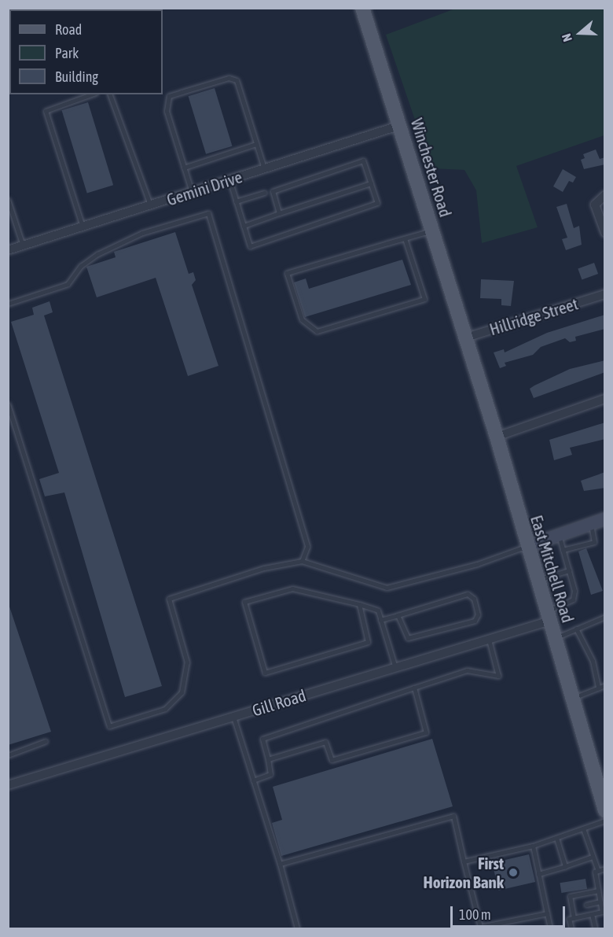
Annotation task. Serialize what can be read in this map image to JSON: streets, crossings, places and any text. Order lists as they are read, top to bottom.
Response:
{
  "streets": {
    "main road": ["Winchester Road", "East Mitchell Road"],
    "street": ["Gemini Drive", "Hillridge Street", "Gill Road"]
  },
  "crossings": [
    ["Winchester Road", "Gemini Drive"],
    ["Winchester Road", "Hillridge Street"],
    ["Winchester Road", "East Mitchell Road"],
    ["Hillridge Street", "East Mitchell Road"],
    ["East Mitchell Road", "Gill Road"]
  ],
  "places": ["First Horizon Bank"],
  "legend": ["Road", "Park", "Building"],
  "scale_bar": "100 m",
  "north": "left"
}
